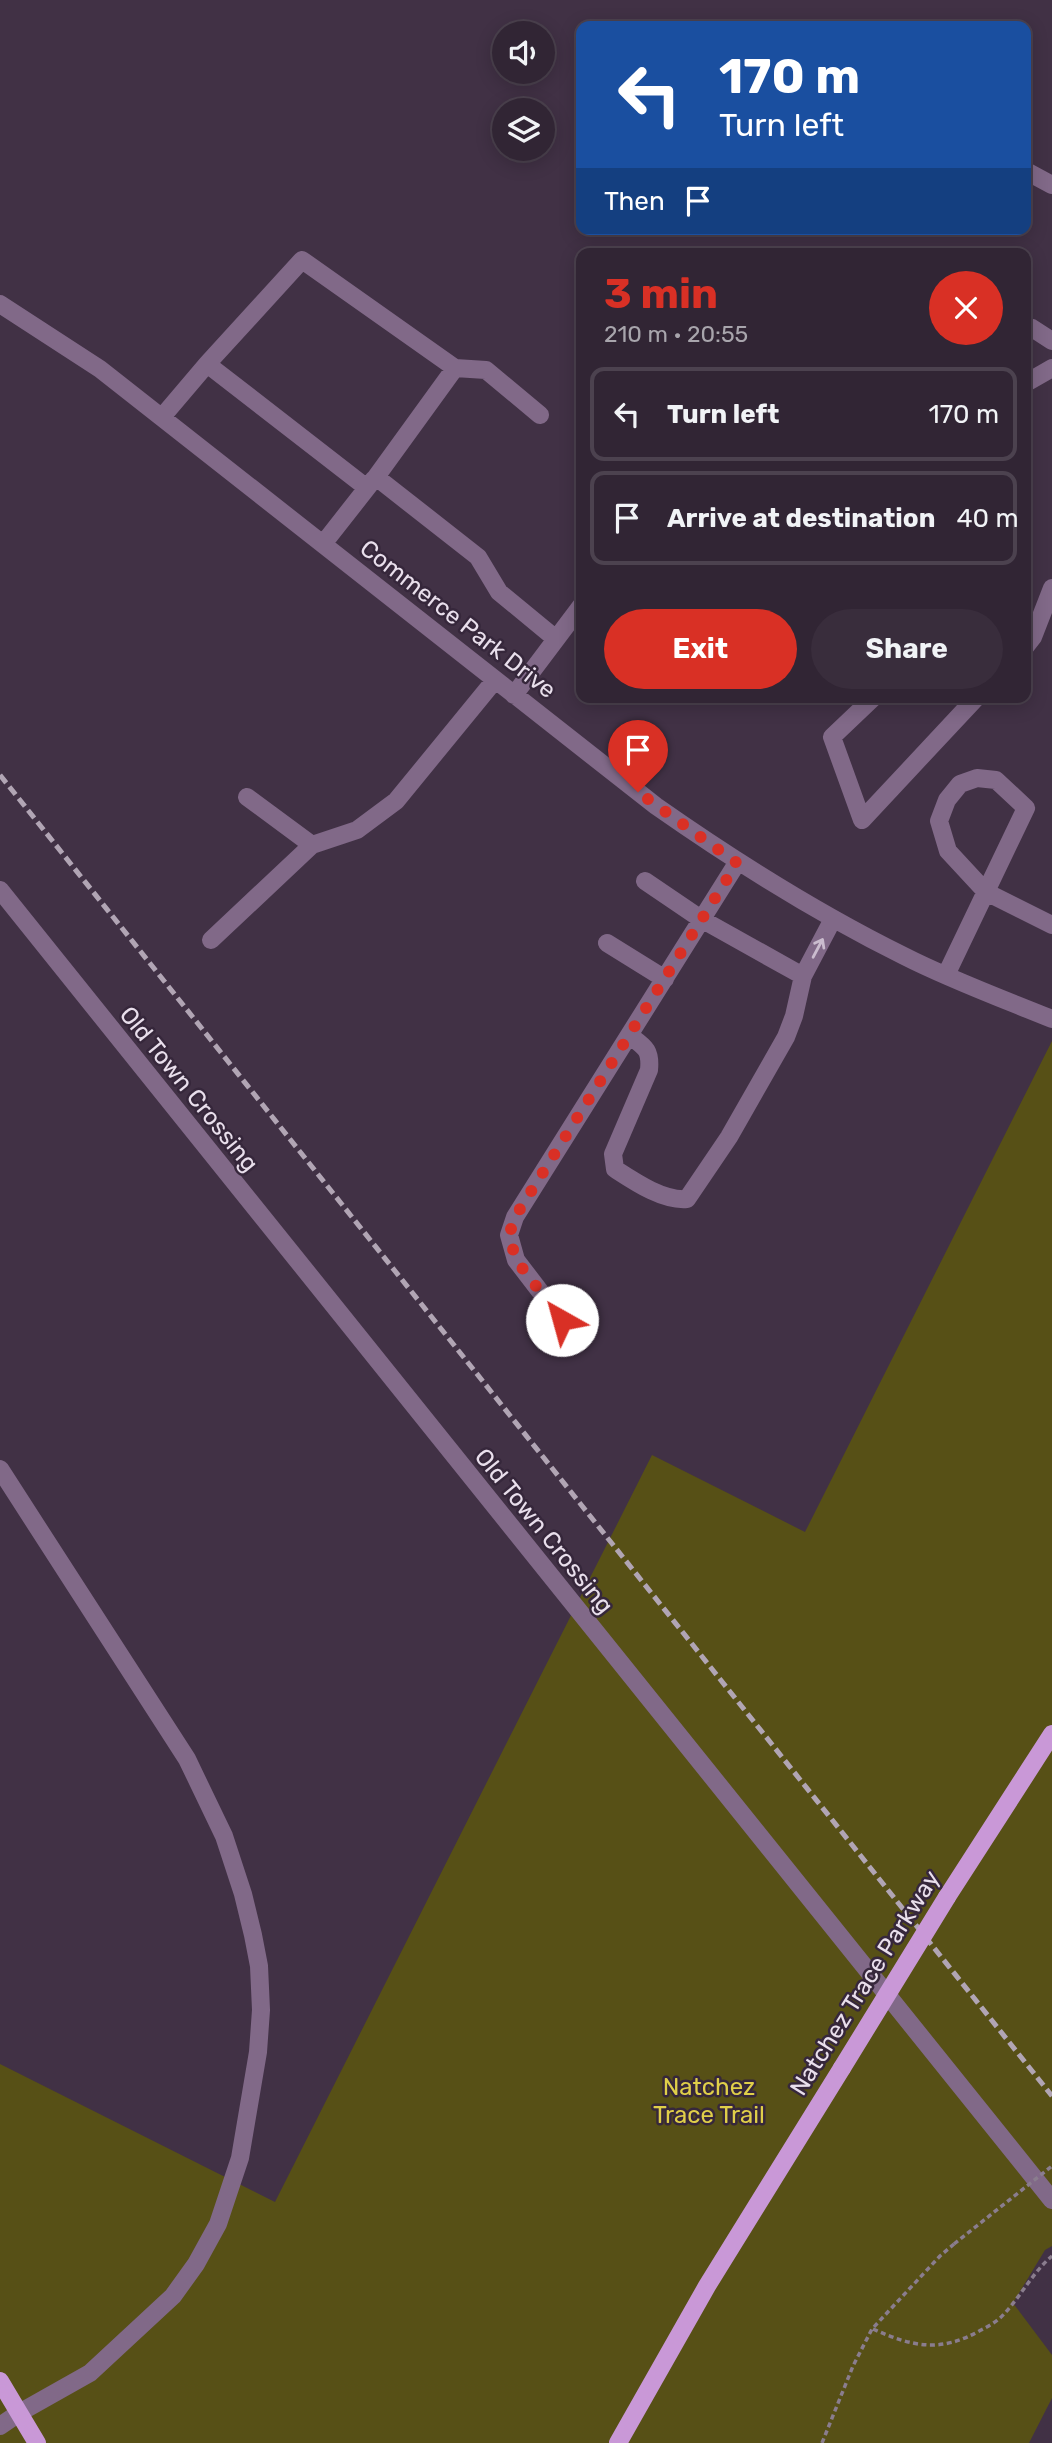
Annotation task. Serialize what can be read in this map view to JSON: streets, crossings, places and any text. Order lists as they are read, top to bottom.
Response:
{
  "streets": {
    "main road": ["Natchez Trace Parkway"],
    "street": ["Commerce Park Drive", "Old Town Crossing"]
  },
  "parks": ["Natchez Trace Trail"],
  "page": {
    "turn": ["170 m", "Turn left"],
    "then": "Then",
    "heading": ["3 min", "210 m · 20:55"],
    "list": [
      {
        "name": "Turn left",
        "value": "170 m"
      },
      {
        "name": "Arrive at destination",
        "value": "40 m"
      }
    ],
    "buttons": ["Exit", "Share"]
  }
}
